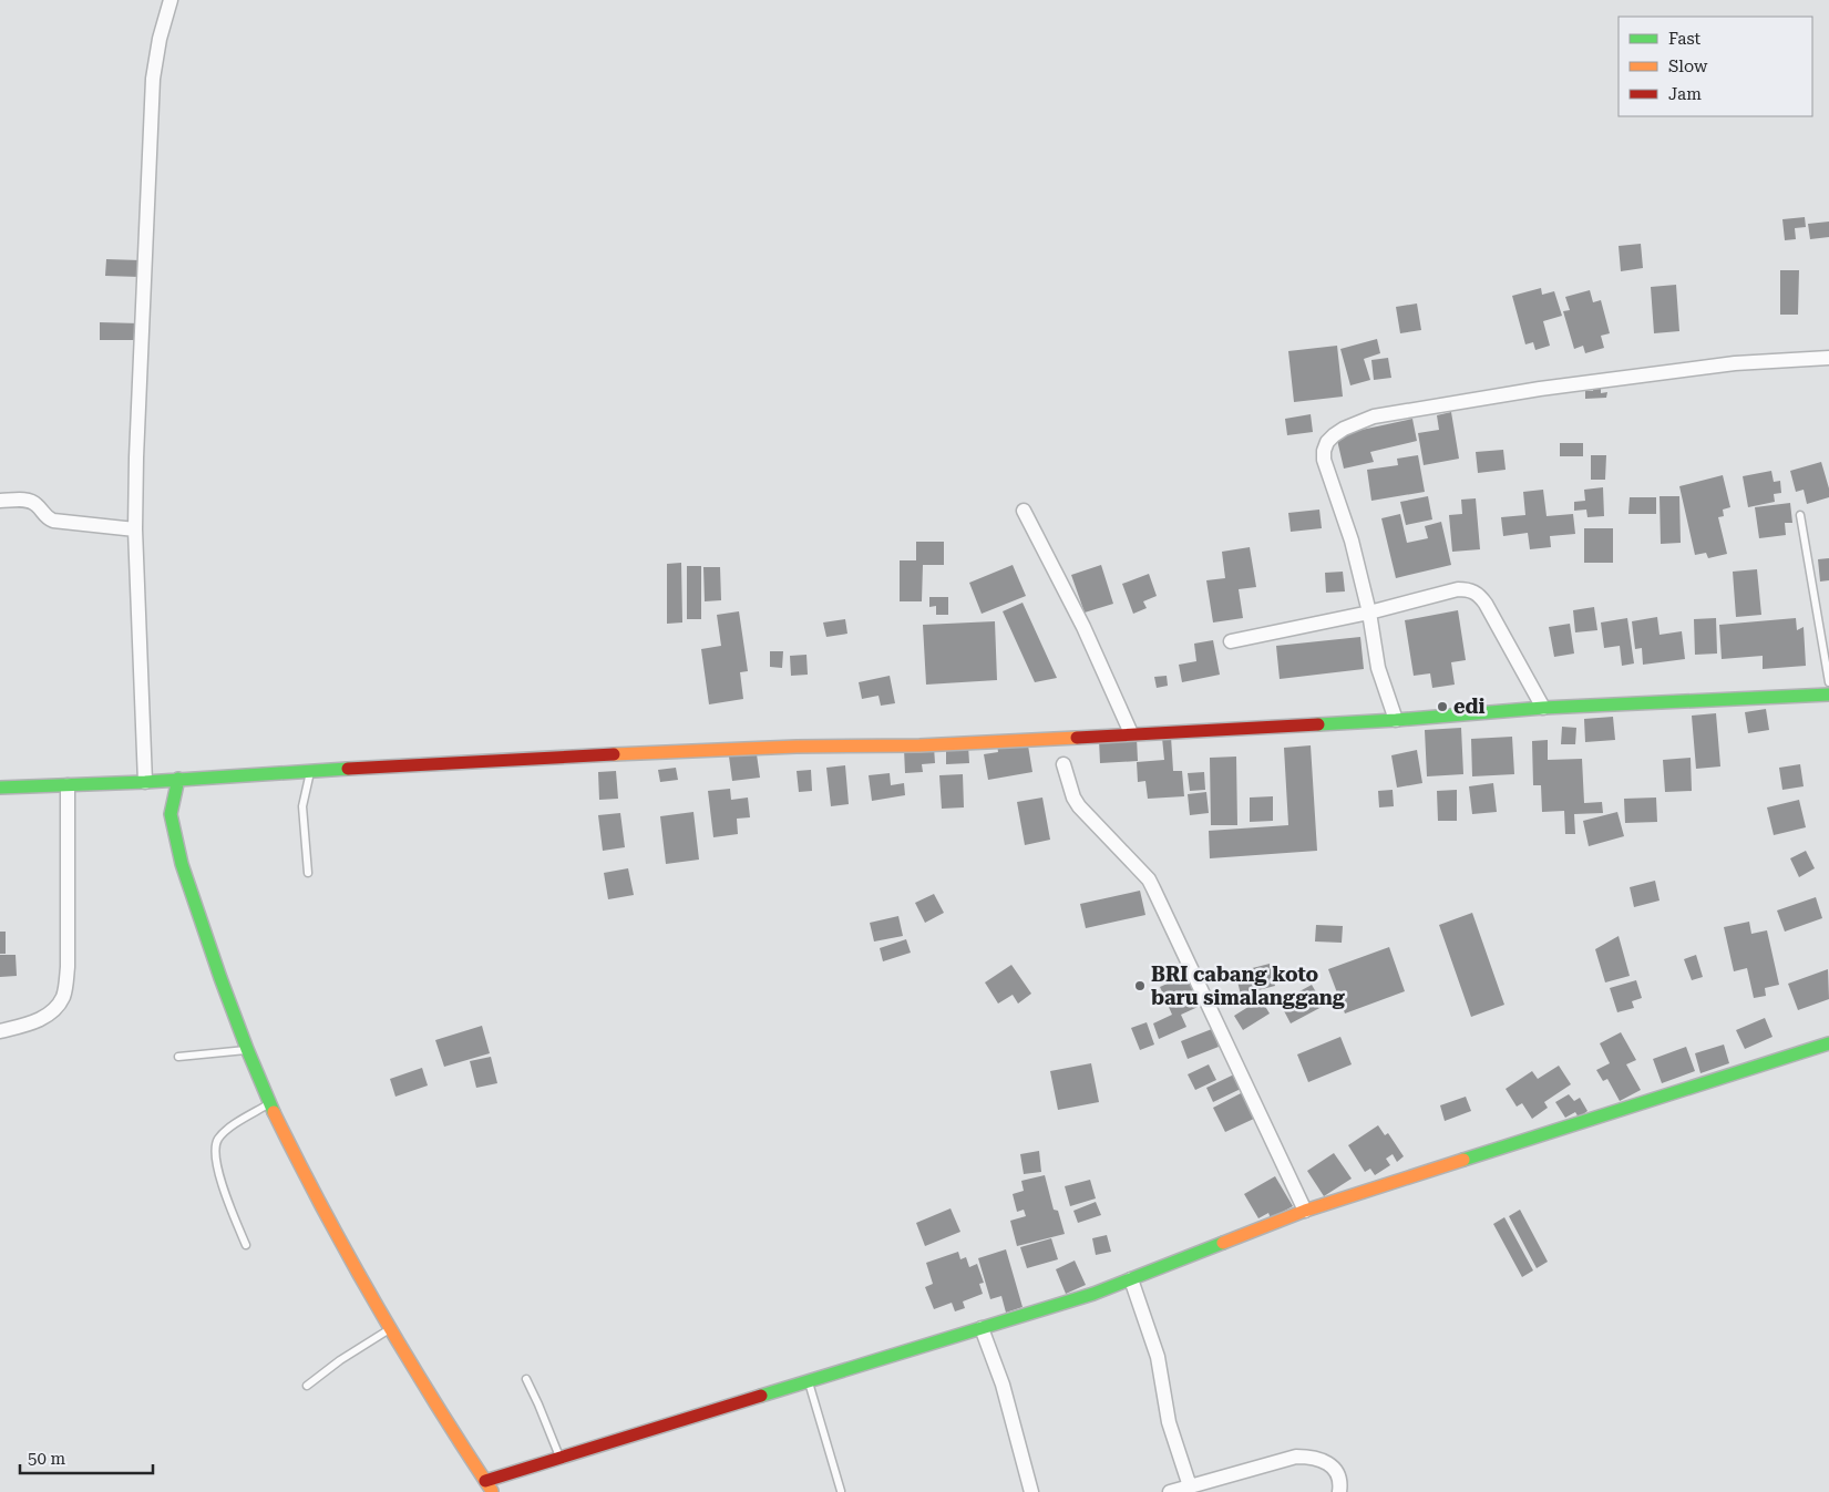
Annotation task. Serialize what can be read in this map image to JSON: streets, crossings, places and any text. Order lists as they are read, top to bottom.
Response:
{
  "places": ["edi", "BRI cabang koto baru simalanggang"],
  "legend": ["Fast", "Slow", "Jam"],
  "scale_bar": "50 m"
}
